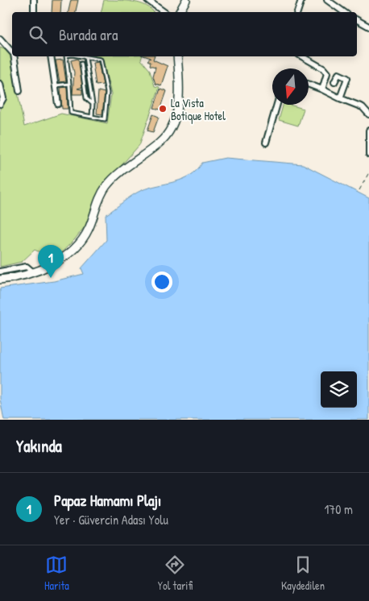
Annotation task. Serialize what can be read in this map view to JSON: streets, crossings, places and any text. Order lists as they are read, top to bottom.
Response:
{
  "places": ["La Vista Botique Hotel"],
  "north": "bottom",
  "page": {
    "search": "Burada ara",
    "pins": "1",
    "heading": "Yakında",
    "list": [
      {
        "mark": "1",
        "name": "Papaz Hamamı Plajı",
        "note": "Yer · Güvercin Adası Yolu",
        "value": "170 m"
      }
    ],
    "nav": ["Harita", "Yol tarifi", "Kaydedilen"]
  }
}
